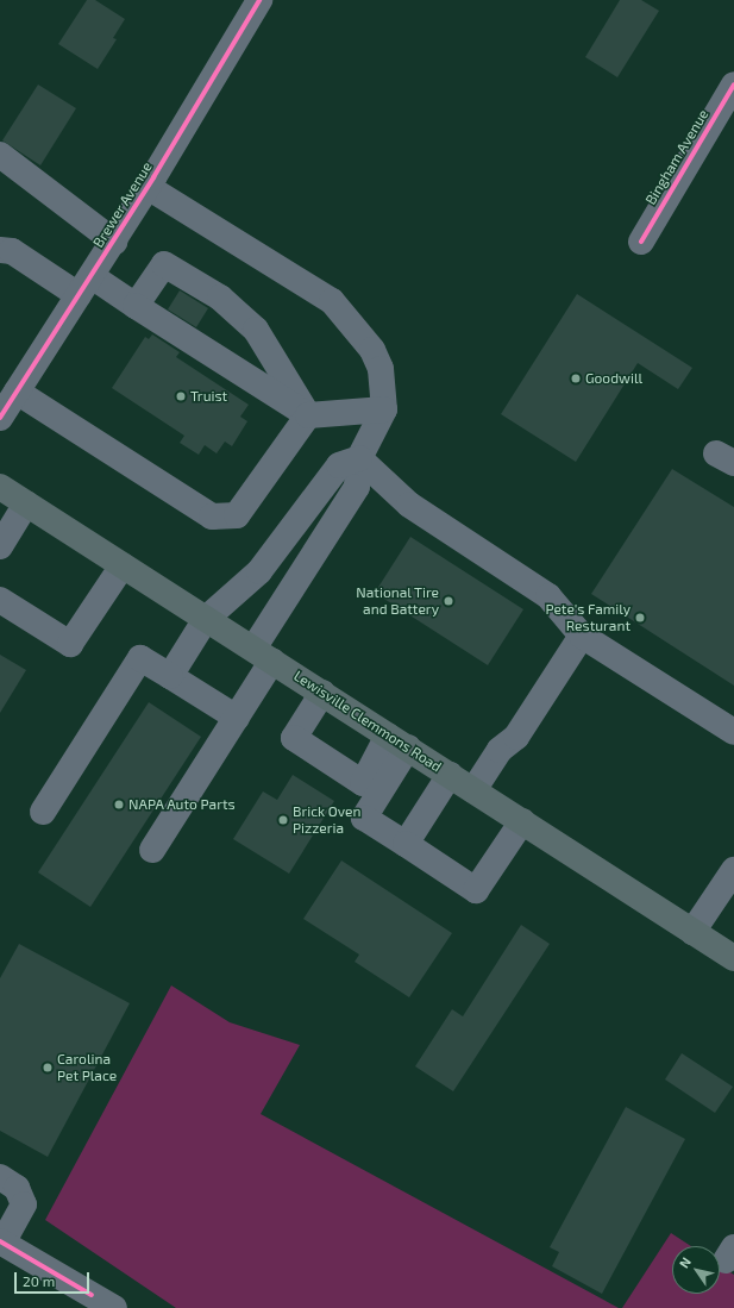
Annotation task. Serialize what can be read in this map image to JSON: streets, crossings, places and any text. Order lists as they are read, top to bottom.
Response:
{
  "streets": {
    "main road": ["Lewisville Clemmons Road"],
    "street": ["Bingham Avenue", "Brewer Avenue"]
  },
  "places": [
    "Goodwill",
    "Truist",
    "National Tire and Battery",
    "Pete's Family Resturant",
    "NAPA Auto Parts",
    "Brick Oven Pizzeria",
    "Carolina Pet Place"
  ],
  "scale_bar": "20 m",
  "north": "top left"
}
